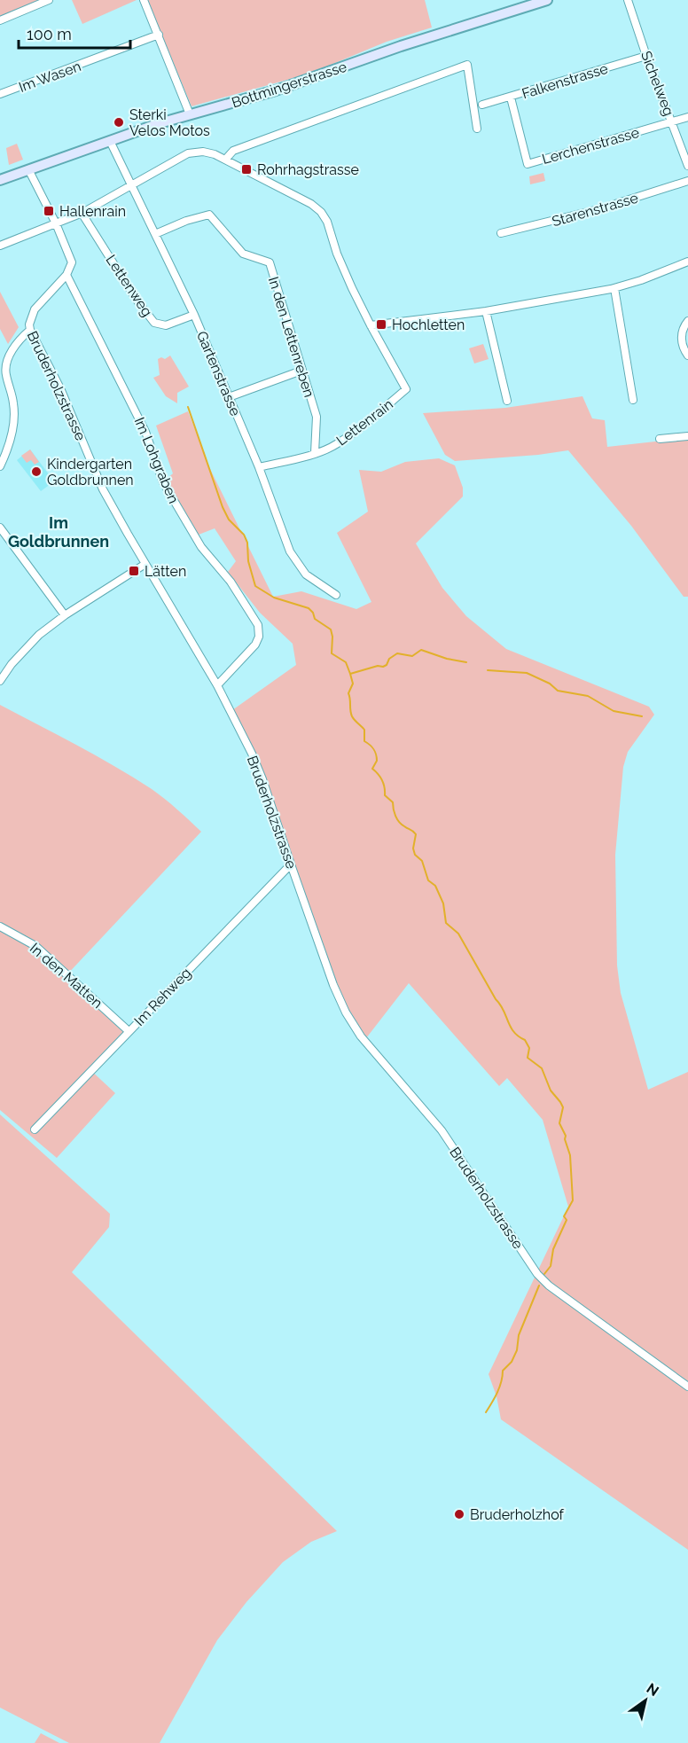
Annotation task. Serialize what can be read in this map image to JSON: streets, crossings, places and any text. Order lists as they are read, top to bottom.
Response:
{
  "streets": {
    "main road": ["Bottmingerstrasse"],
    "street": [
      "Im Wasen",
      "Falkenstrasse",
      "Sichelweg",
      "Lerchenstrasse",
      "Starenstrasse",
      "Lettenweg",
      "In den Lettenreben",
      "Gartenstrasse",
      "Bruderholzstrasse",
      "Lettenrain",
      "Im Lohgraben",
      "In den Matten",
      "Im Rehweg"
    ]
  },
  "crossings": [
    ["Falkenstrasse", "Sichelweg"],
    ["Falkenstrasse", "Lerchenstrasse"],
    ["Sichelweg", "Lerchenstrasse"],
    ["Bottmingerstrasse", "Gartenstrasse"],
    ["Lettenweg", "Gartenstrasse"],
    ["In den Lettenreben", "Gartenstrasse"],
    ["In den Lettenreben", "Lettenrain"],
    ["Gartenstrasse", "Lettenrain"],
    ["Bruderholzstrasse", "Im Lohgraben"],
    ["Bruderholzstrasse", "Im Rehweg"],
    ["In den Matten", "Im Rehweg"]
  ],
  "districts": ["Im Goldbrunnen"],
  "places": {
    "other": ["Sterki Velos Motos", "Kindergarten Goldbrunnen", "Bruderholzhof"],
    "transit": [
      "Rohrhagstrasse",
      "Hallenrain",
      "Hochletten",
      "Lätten"
    ]
  },
  "scale_bar": "100 m",
  "north": "top right"
}
